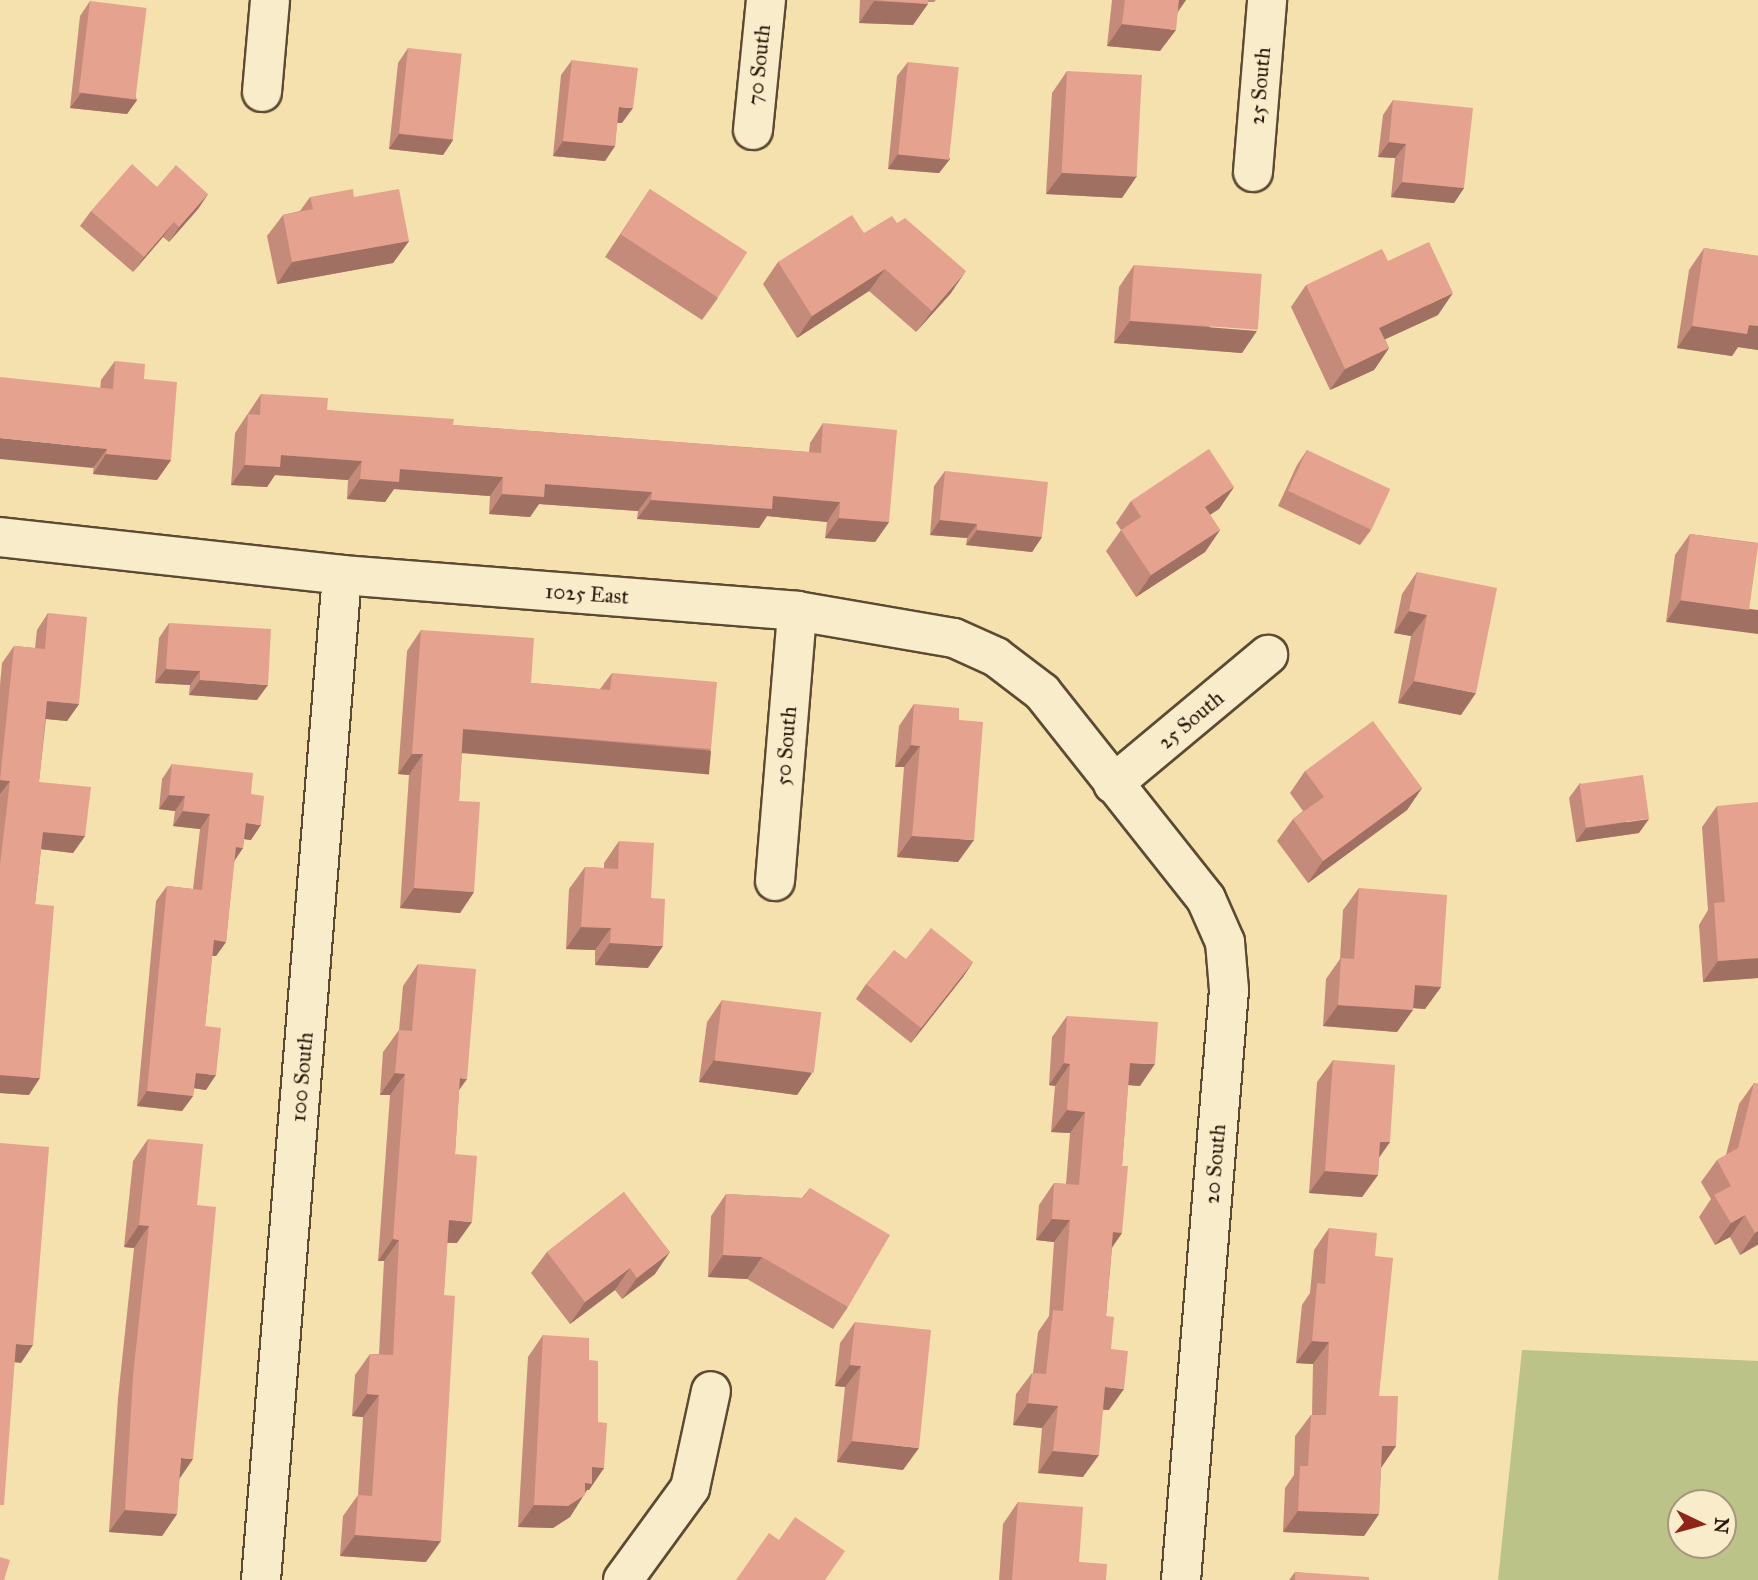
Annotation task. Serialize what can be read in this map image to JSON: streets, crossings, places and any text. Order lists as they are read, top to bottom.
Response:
{
  "streets": {
    "street": [
      "70 South",
      "25 South",
      "1025 East",
      "50 South",
      "100 South",
      "20 South"
    ]
  },
  "crossings": [
    ["25 South", "1025 East"],
    ["25 South", "20 South"],
    ["1025 East", "50 South"],
    ["1025 East", "100 South"],
    ["1025 East", "20 South"]
  ],
  "north": "right"
}
